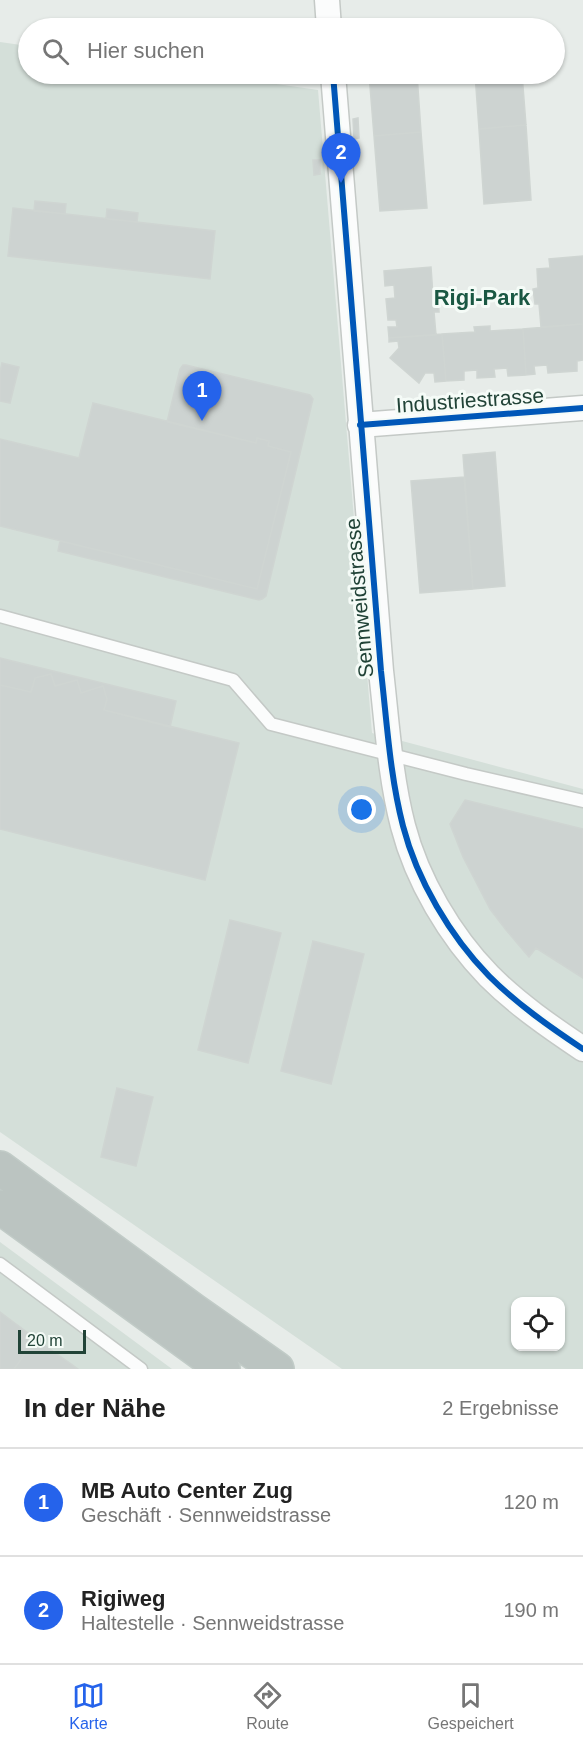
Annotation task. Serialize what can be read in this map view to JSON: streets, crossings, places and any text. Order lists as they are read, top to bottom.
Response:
{
  "streets": {
    "street": ["Industriestrasse", "Sennweidstrasse"]
  },
  "crossings": [
    ["Industriestrasse", "Sennweidstrasse"]
  ],
  "districts": ["Rigi-Park"],
  "scale_bar": "20 m",
  "page": {
    "search": "Hier suchen",
    "pins": ["2", "1"],
    "scale": "20 m",
    "heading": ["In der Nähe", "2 Ergebnisse"],
    "list": [
      {
        "mark": "1",
        "name": "MB Auto Center Zug",
        "note": "Geschäft · Sennweidstrasse",
        "value": "120 m"
      },
      {
        "mark": "2",
        "name": "Rigiweg",
        "note": "Haltestelle · Sennweidstrasse",
        "value": "190 m"
      }
    ],
    "nav": ["Karte", "Route", "Gespeichert"]
  }
}
